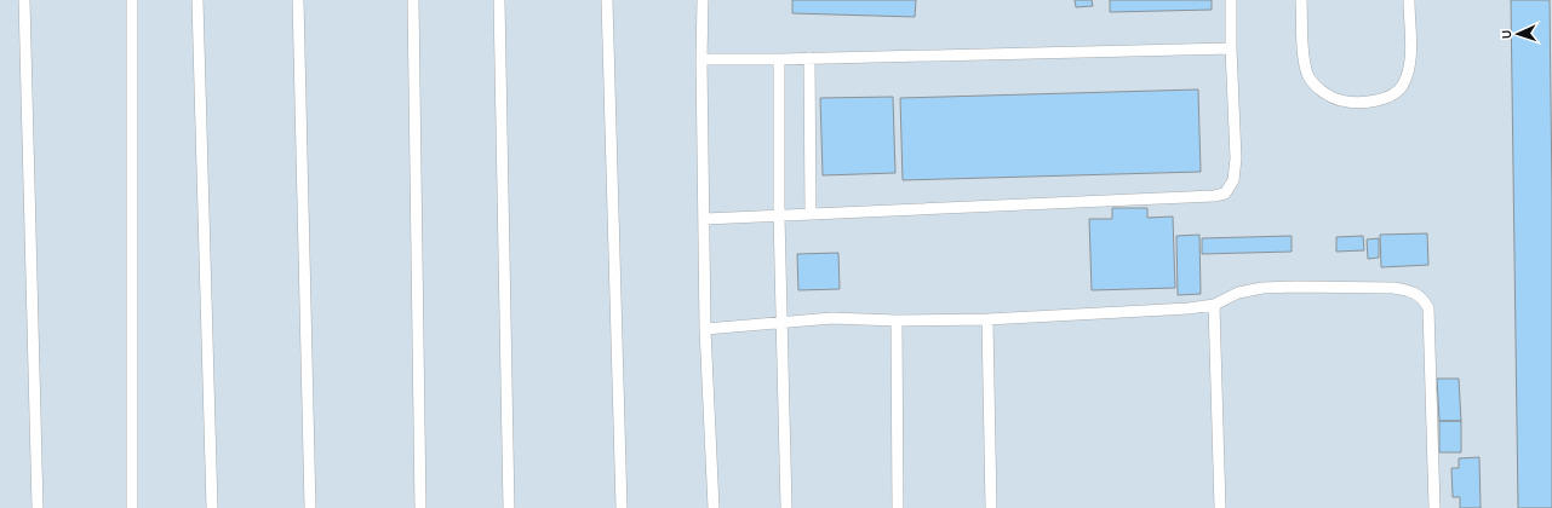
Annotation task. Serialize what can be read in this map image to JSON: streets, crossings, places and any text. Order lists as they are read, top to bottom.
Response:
{
  "north": "left"
}
